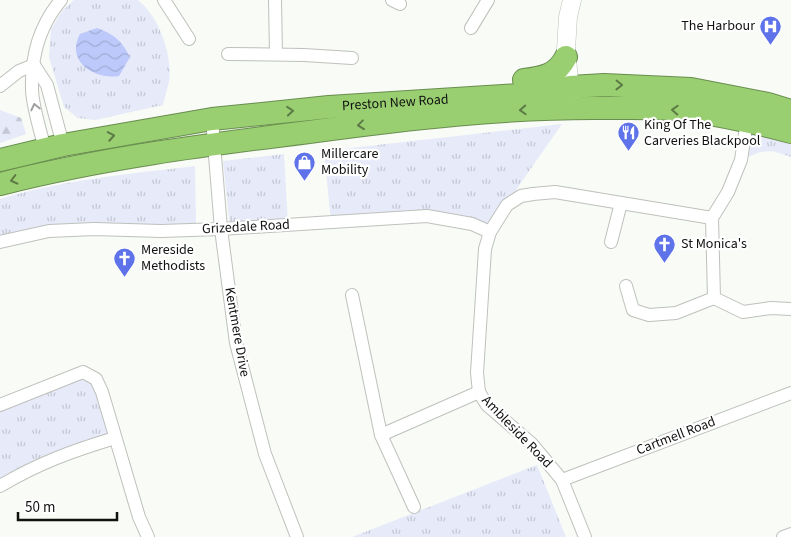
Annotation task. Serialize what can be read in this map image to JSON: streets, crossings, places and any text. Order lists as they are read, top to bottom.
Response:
{
  "streets": {
    "highway": ["Preston New Road"],
    "street": [
      "Grizedale Road",
      "Kentmere Drive",
      "Ambleside Road",
      "Cartmell Road"
    ]
  },
  "crossings": [
    ["Preston New Road", "Kentmere Drive"],
    ["Grizedale Road", "Kentmere Drive"],
    ["Grizedale Road", "Ambleside Road"],
    ["Ambleside Road", "Cartmell Road"]
  ],
  "places": {
    "hospital": ["The Harbour"],
    "restaurant": ["King Of The Carveries Blackpool"],
    "shop": ["Millercare Mobility"],
    "church": ["St Monica's", "Mereside Methodists"]
  },
  "scale_bar": "50 m"
}
